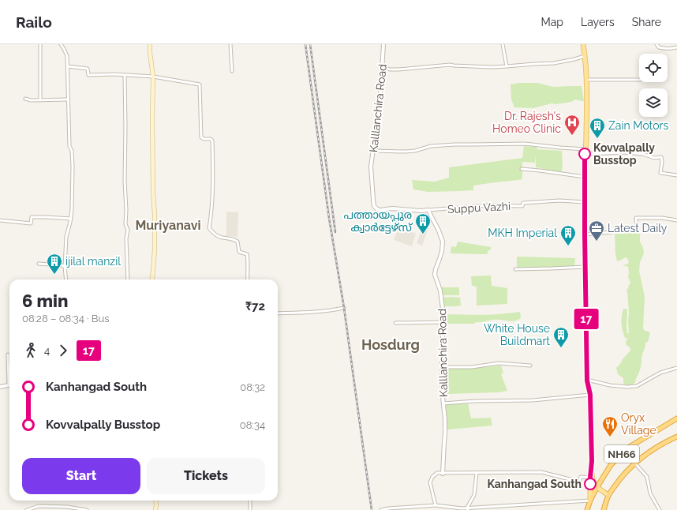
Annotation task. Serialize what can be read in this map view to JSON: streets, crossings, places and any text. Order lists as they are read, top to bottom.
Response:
{
  "streets": {
    "highway": ["NH66"],
    "street": ["Kalllanchira Road", "Suppu Vazhi"]
  },
  "crossings": [
    ["Kalllanchira Road", "Suppu Vazhi"]
  ],
  "districts": ["Muriyanavi", "Hosdurg"],
  "places": {
    "hospital": ["Dr. Rajesh's Homeo Clinic"],
    "building": [
      "Zain Motors",
      "പത്തായപ്പുര ക്വാർട്ടേഴ്സ്",
      "MKH Imperial",
      "ijilal manzil",
      "White House Buildmart"
    ],
    "other": ["Kovvalpally Busstop", "Kanhangad South"],
    "office": ["Latest Daily"],
    "restaurant": ["Oryx Village"]
  },
  "lines": ["bus line 17"],
  "page": {
    "header": "Railo",
    "nav": ["Map", "Layers", "Share"],
    "on_map": "17",
    "heading": ["6 min", "08:28 – 08:34 · Bus", "₹72"],
    "legs": ["4", "17"],
    "list": [
      {
        "name": "Kanhangad South",
        "value": "08:32"
      },
      {
        "name": "Kovvalpally Busstop",
        "value": "08:34"
      }
    ],
    "buttons": ["Start", "Tickets"]
  }
}
